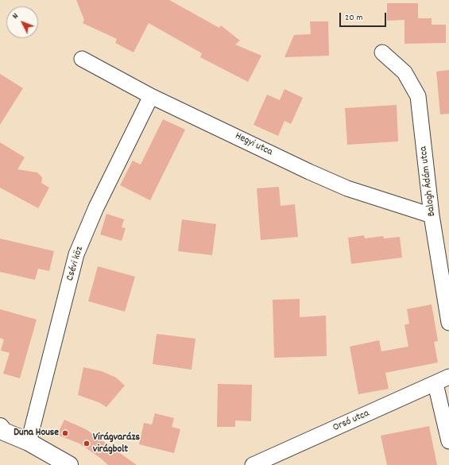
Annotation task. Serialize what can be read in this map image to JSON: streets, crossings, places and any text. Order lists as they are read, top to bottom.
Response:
{
  "streets": {
    "street": [
      "Hegyi utca",
      "Balogh Ádám utca",
      "Csévi köz",
      "Orsó utca"
    ]
  },
  "crossings": [
    ["Hegyi utca", "Balogh Ádám utca"],
    ["Hegyi utca", "Csévi köz"]
  ],
  "places": ["Duna House", "Virágvarázs virágbolt"],
  "scale_bar": "20 m",
  "north": "top left"
}
